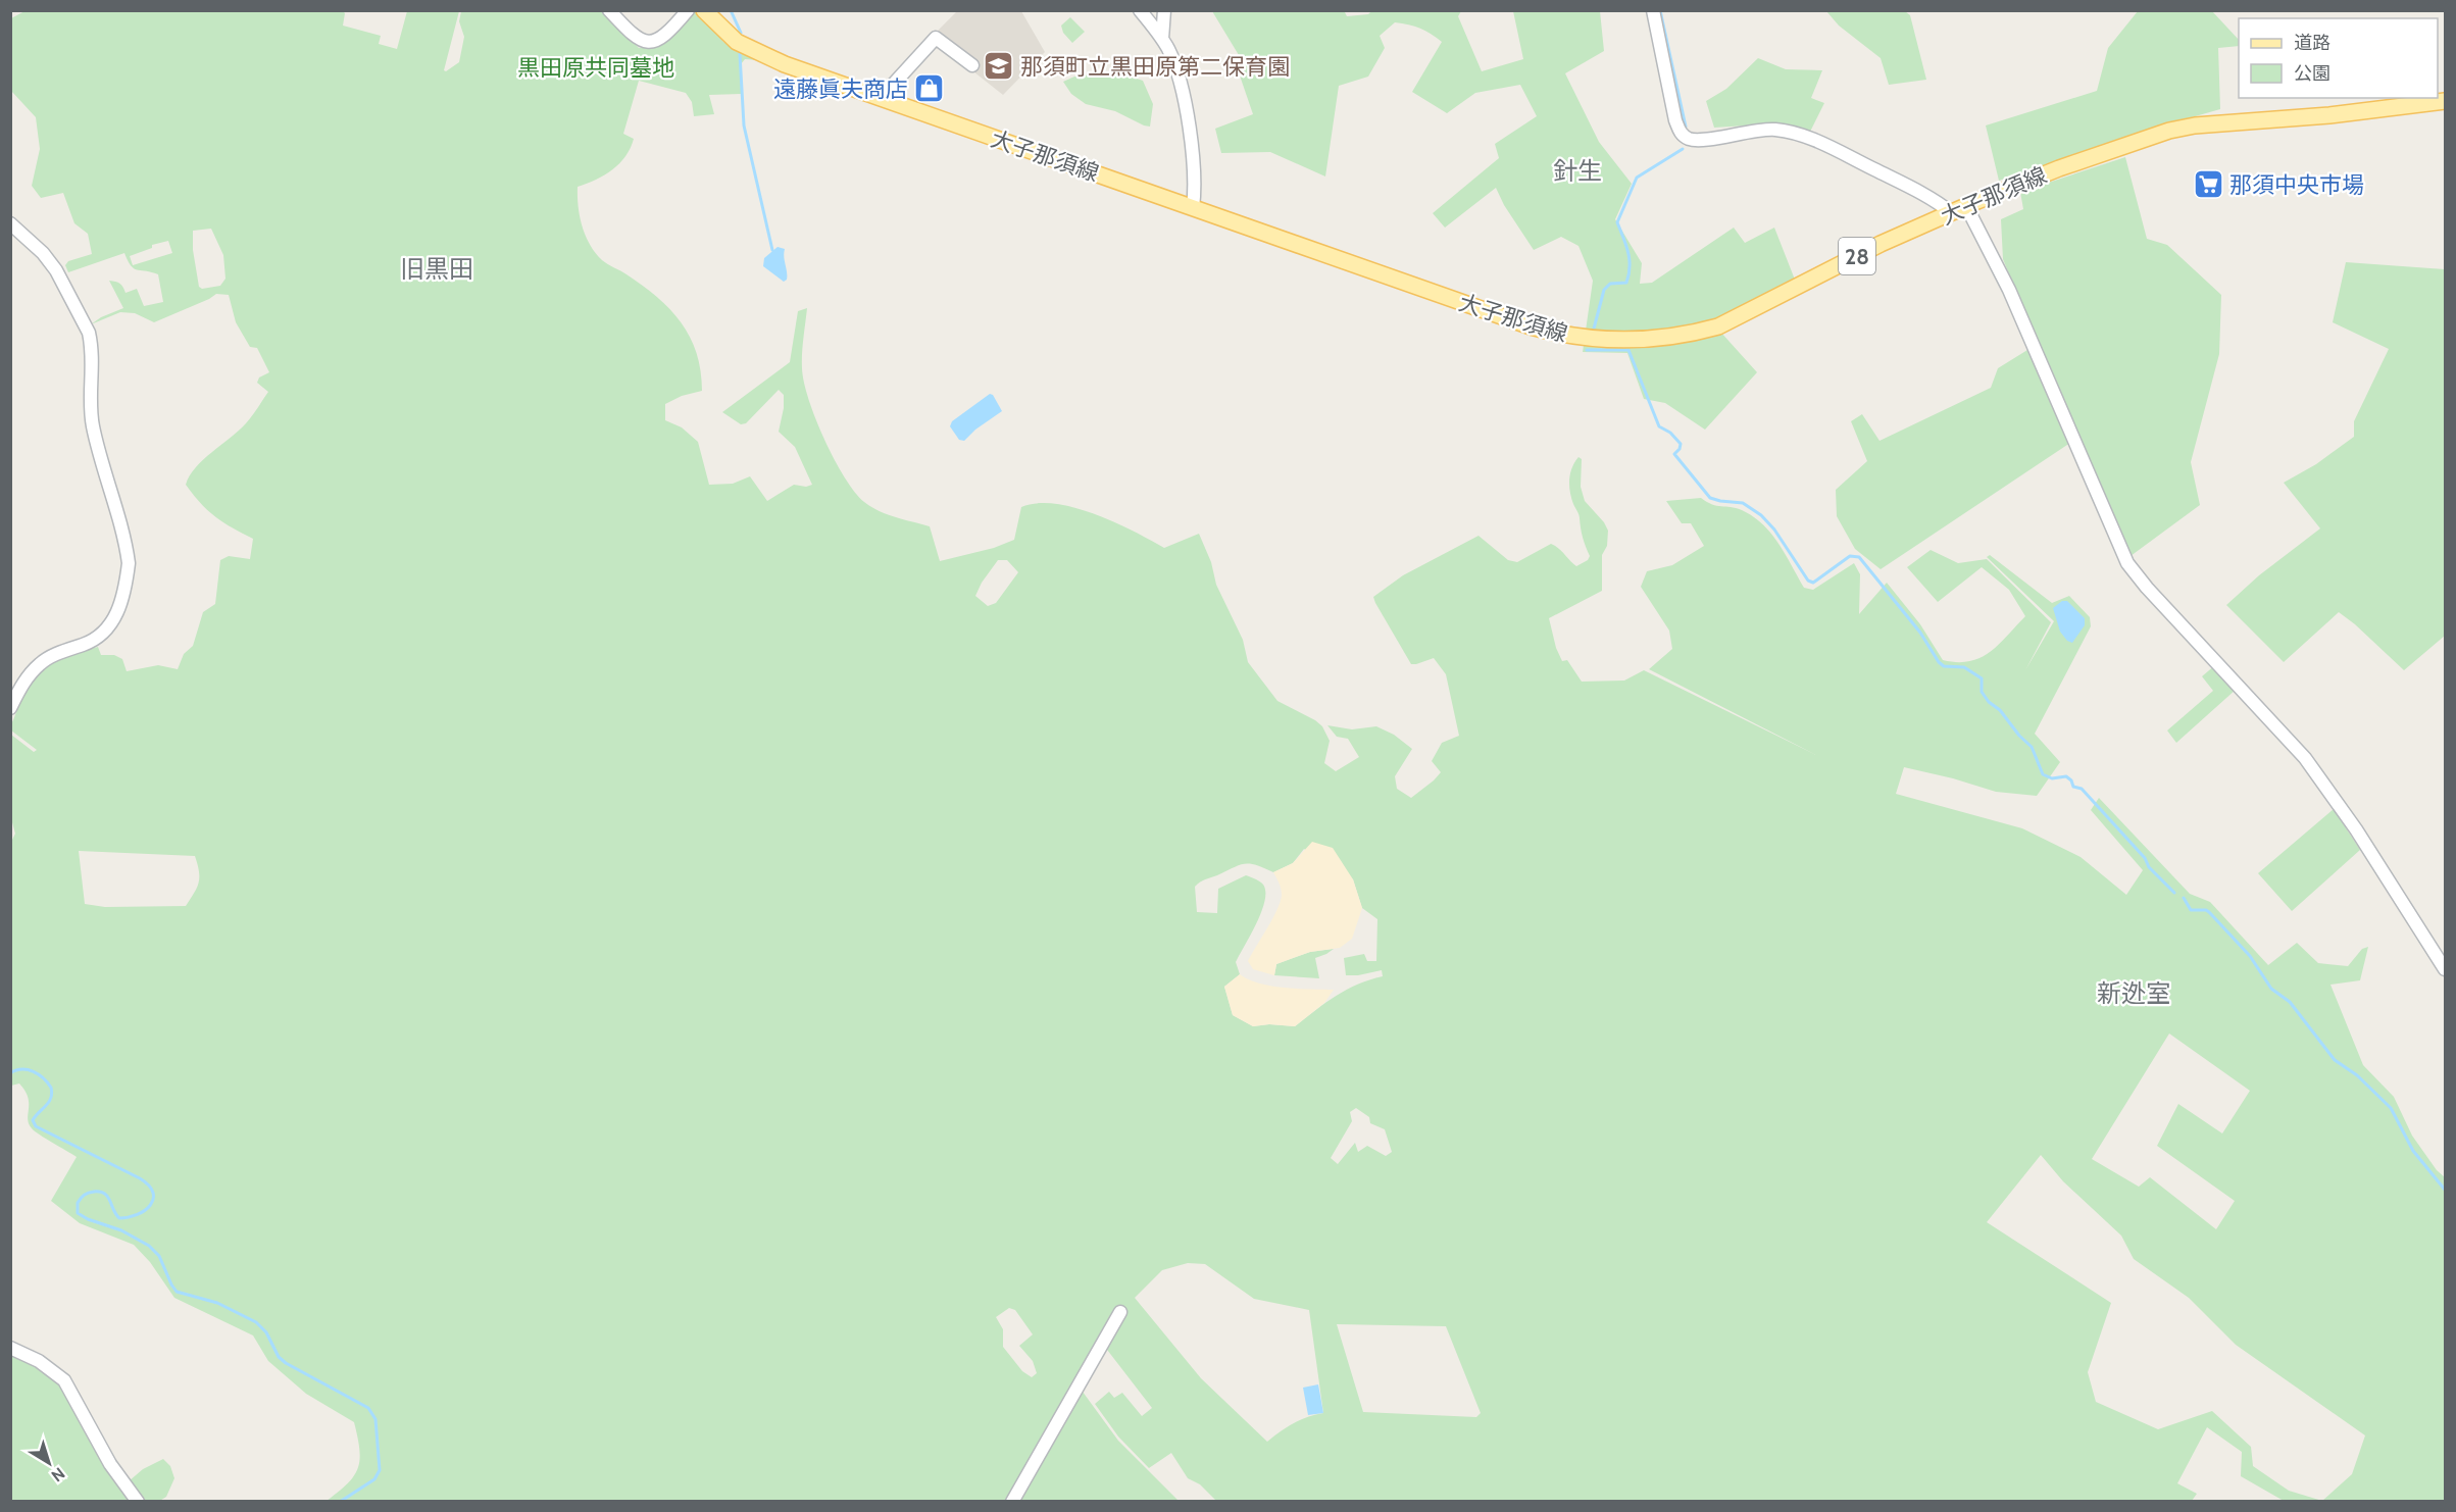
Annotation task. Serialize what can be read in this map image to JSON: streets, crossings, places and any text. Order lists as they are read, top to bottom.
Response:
{
  "streets": {
    "main road": ["大子那須線", "28"]
  },
  "districts": ["針生", "旧黒田", "新迯室"],
  "parks": ["黒田原共同墓地"],
  "places": {
    "school or university": ["那須町立黒田原第二保育園"],
    "shop": ["遠藤眞夫商店"],
    "supermarket": ["那須中央市場"]
  },
  "legend": ["道路", "公園"],
  "north": "bottom right"
}
